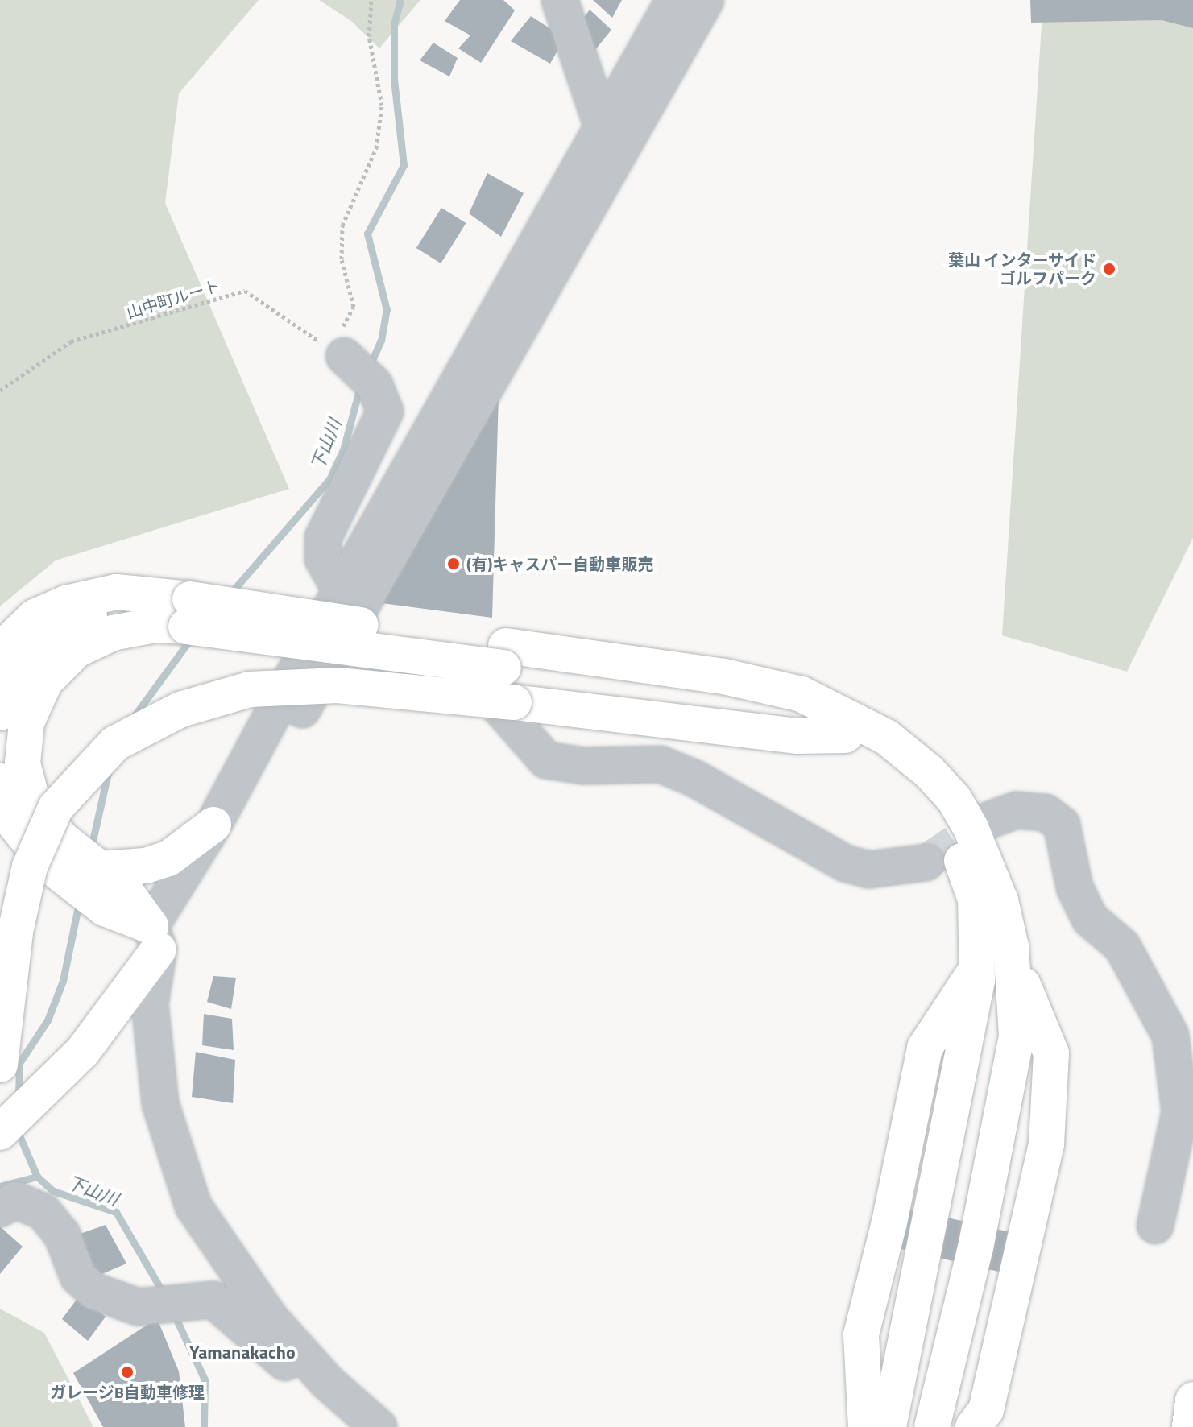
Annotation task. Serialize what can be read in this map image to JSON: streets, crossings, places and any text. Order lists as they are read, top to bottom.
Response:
{
  "streets": {
    "path": ["山中町ルート"]
  },
  "districts": ["Yamanakacho"],
  "water": ["下山川"],
  "places": ["葉山 インターサイド ゴルフパーク", "(有)キャスパー自動車販売", "ガレージB自動車修理"]
}
